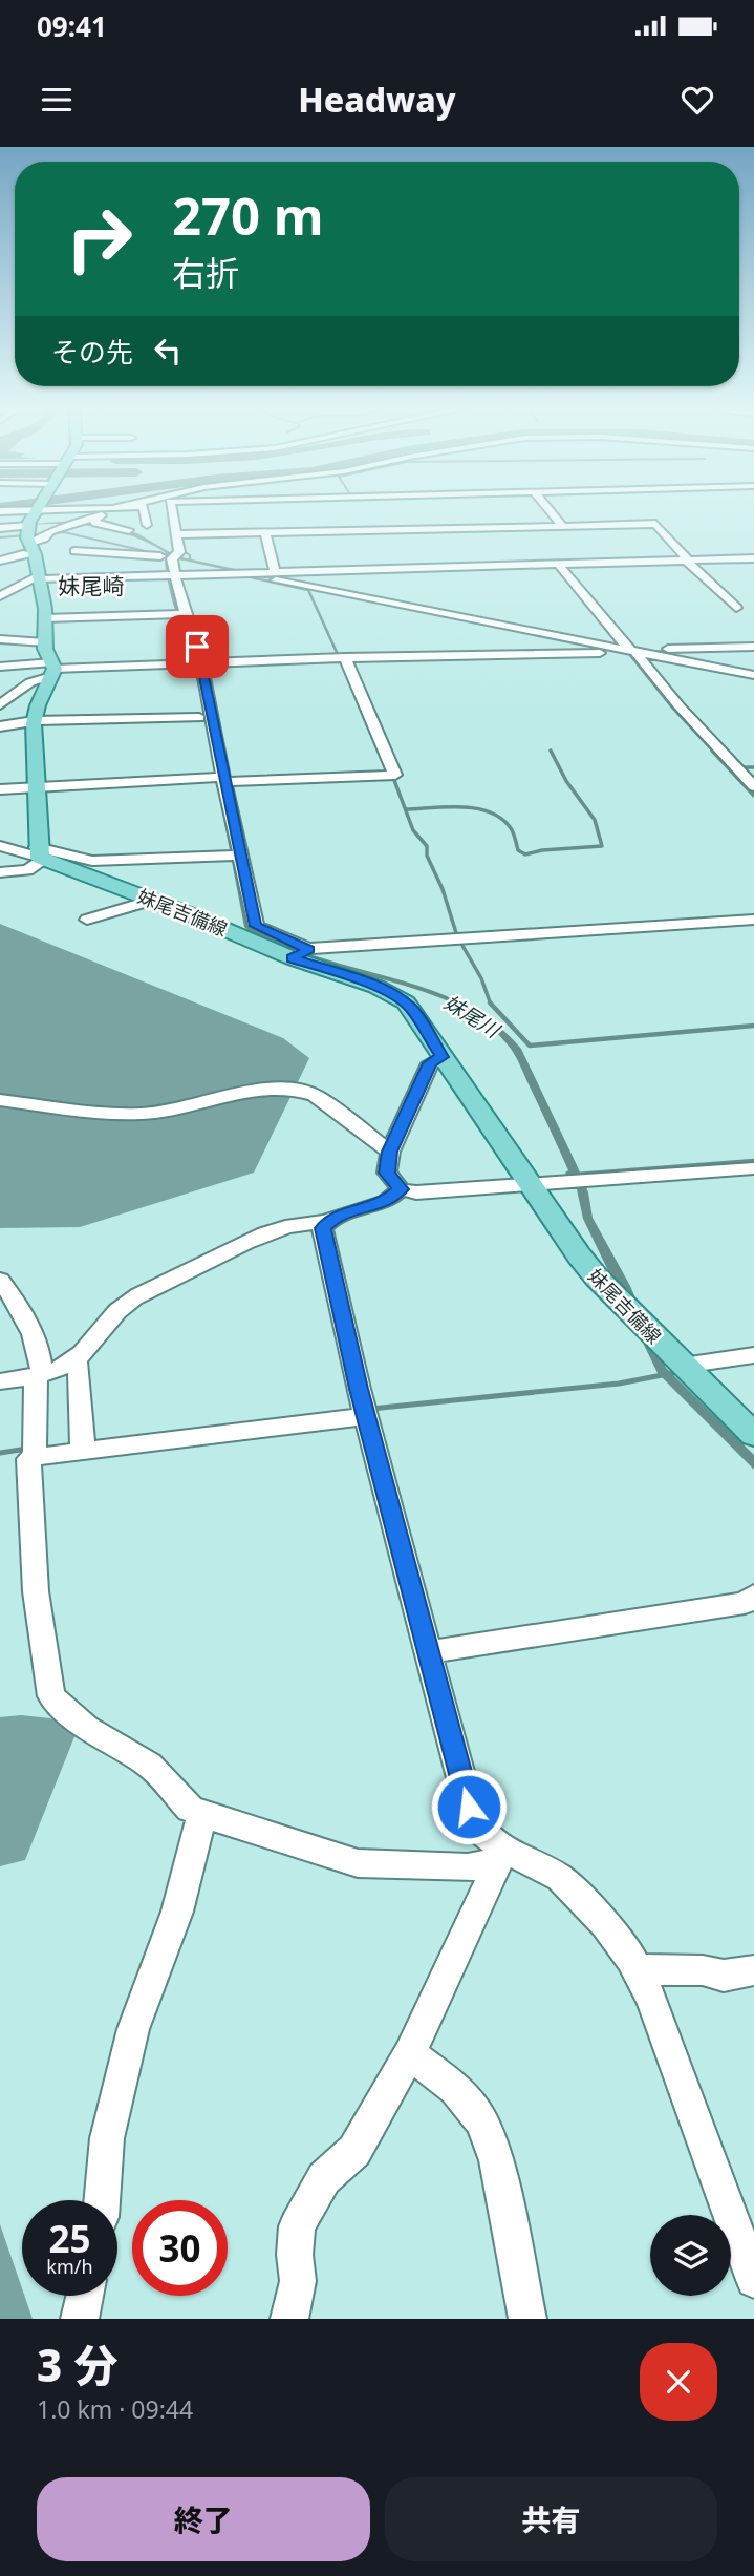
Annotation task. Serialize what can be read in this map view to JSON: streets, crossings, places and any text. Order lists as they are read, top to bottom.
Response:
{
  "streets": {
    "main road": ["妹尾吉備線"]
  },
  "districts": ["妹尾崎"],
  "water": ["妹尾川"],
  "page": {
    "status": "09:41",
    "header": "Headway",
    "turn": ["270 m", "右折"],
    "then": "その先",
    "speed": "25 km/h",
    "limit": "30",
    "heading": ["3 分", "1.0 km · 09:44"],
    "buttons": ["終了", "共有"]
  }
}
